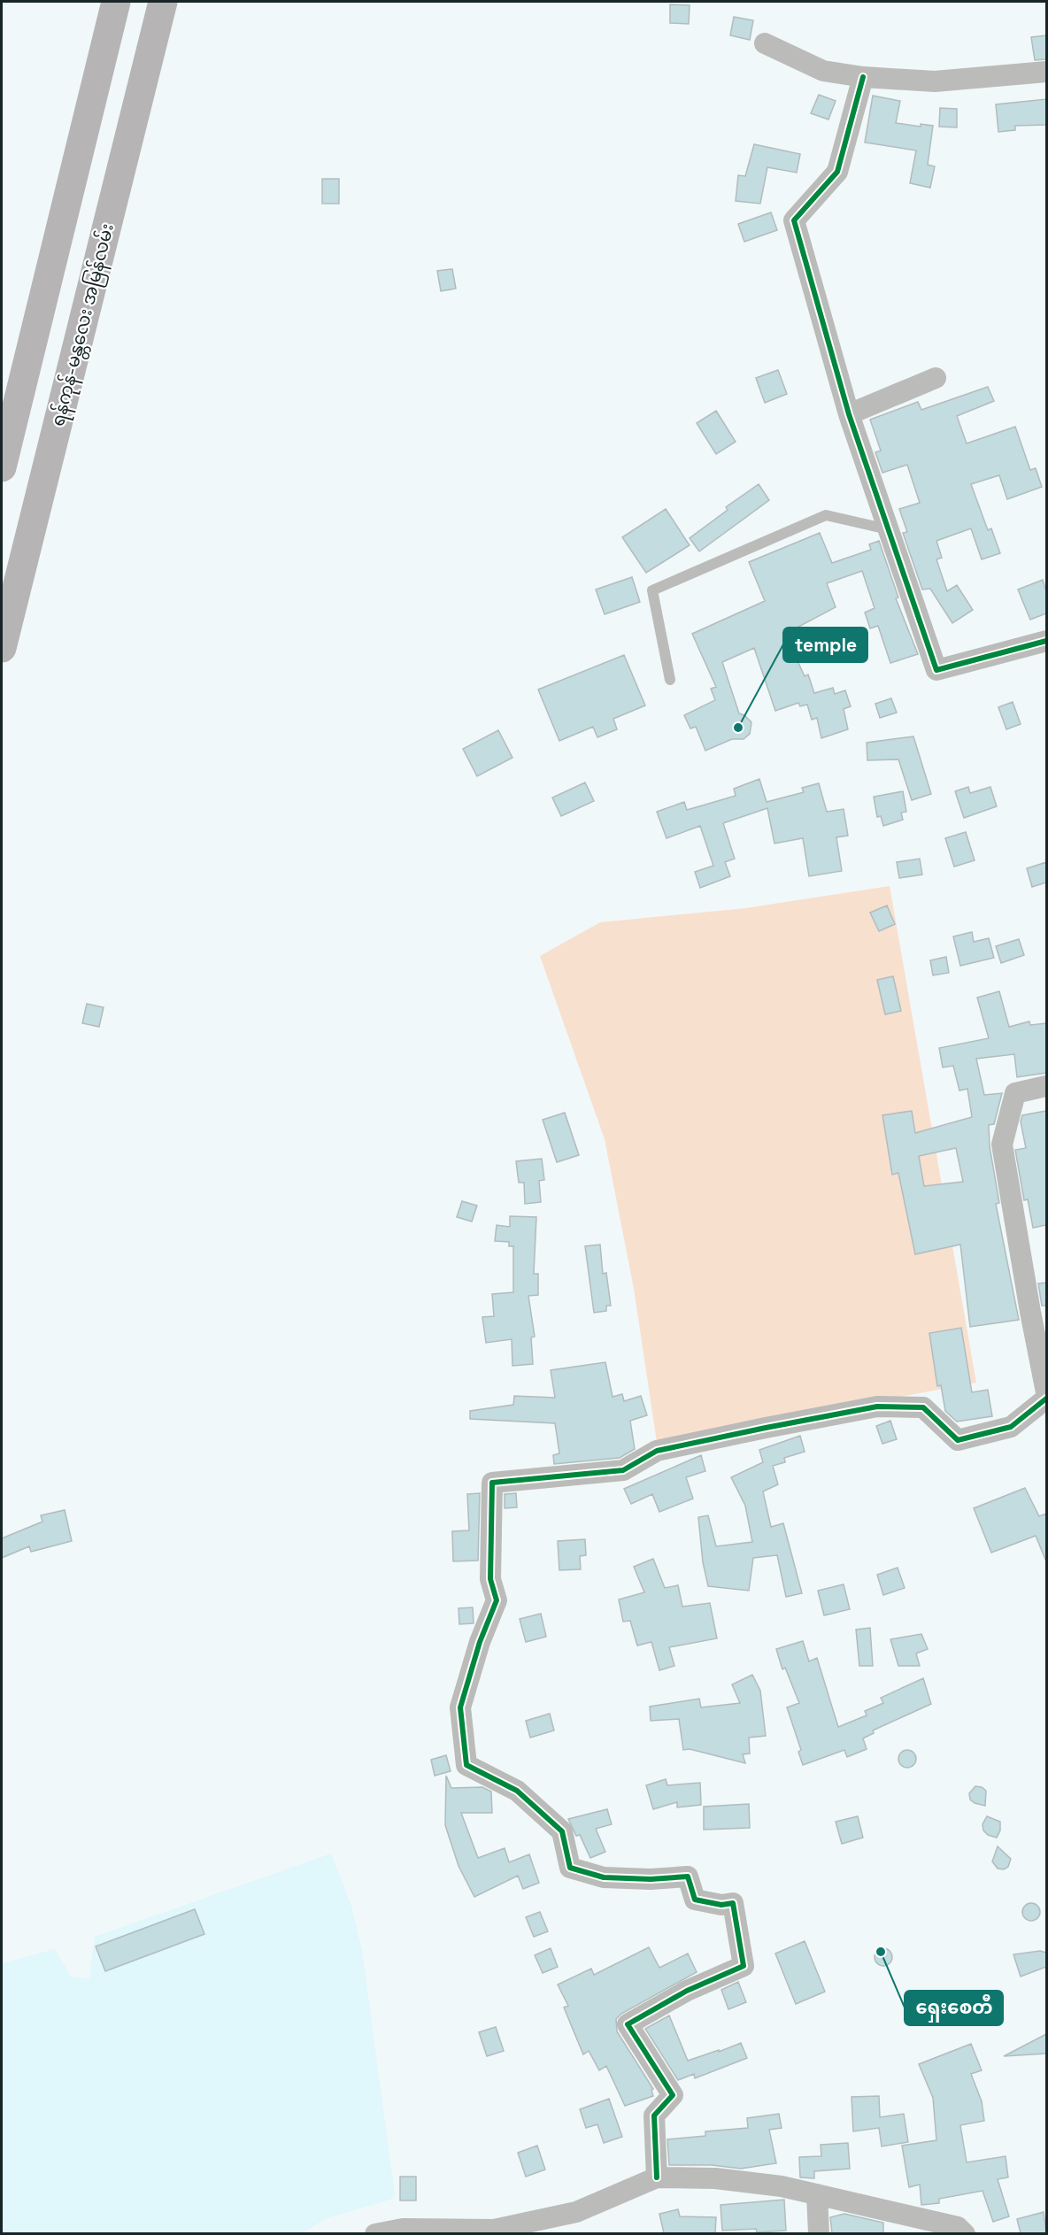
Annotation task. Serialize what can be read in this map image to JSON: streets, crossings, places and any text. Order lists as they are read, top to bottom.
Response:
{
  "streets": {
    "highway": ["ရန်ကုန်-မန္တလေး အမြန်လမ်း"]
  },
  "places": ["temple", "ရှေးစေတီ"]
}
